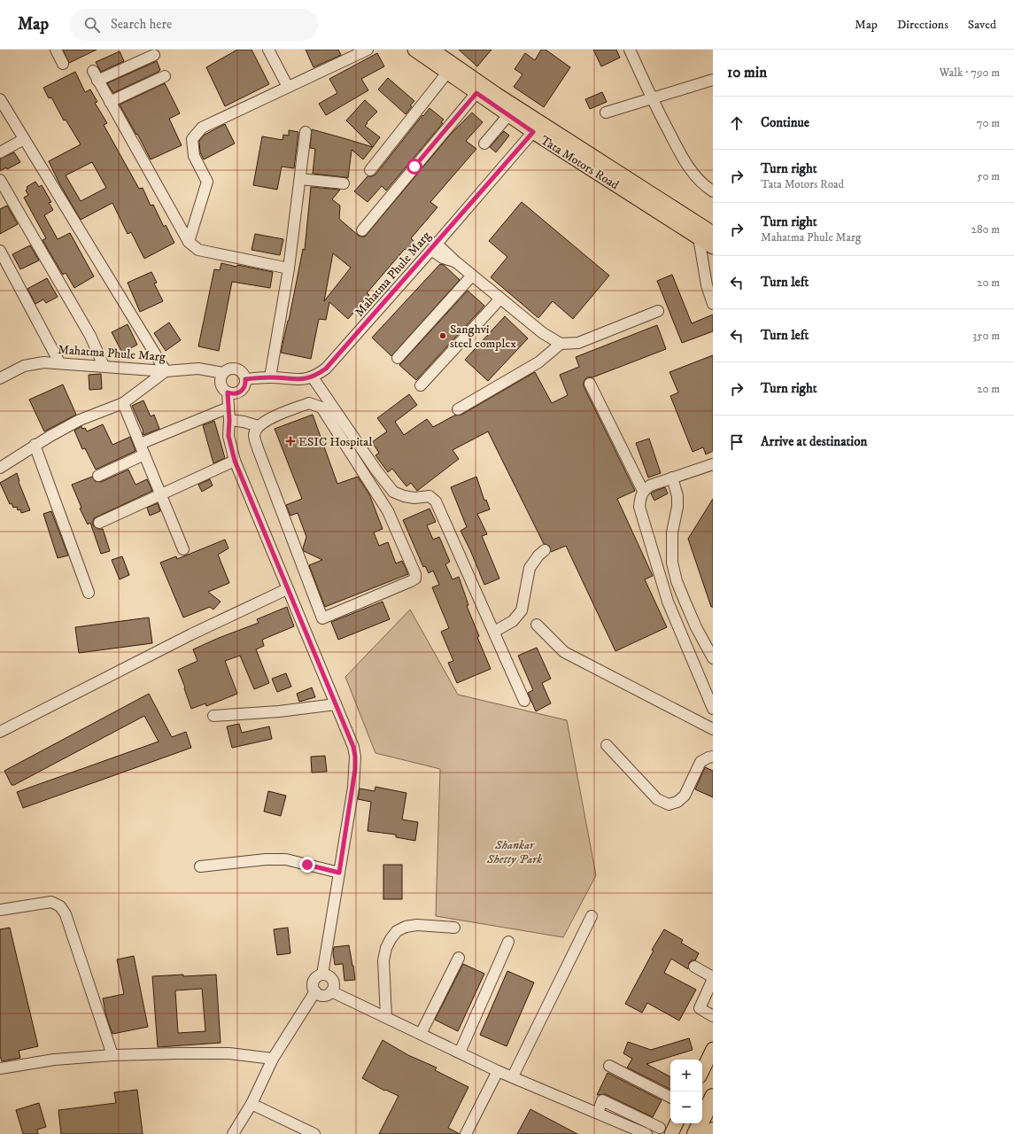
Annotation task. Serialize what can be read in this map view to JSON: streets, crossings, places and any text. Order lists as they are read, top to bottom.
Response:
{
  "streets": {
    "main road": ["Tata Motors Road"],
    "street": ["Mahatma Phule Marg"]
  },
  "crossings": [
    ["Tata Motors Road", "Mahatma Phule Marg"]
  ],
  "parks": ["Shankar Shetty Park"],
  "places": {
    "other": ["Sanghvi steel complex"],
    "health": ["ESIC Hospital"]
  },
  "page": {
    "header": "Map",
    "search": "Search here",
    "nav": ["Map", "Directions", "Saved"],
    "heading": ["10 min", "Walk · 790 m"],
    "list": [
      ["Continue", "70 m"],
      ["Turn right", "Tata Motors Road", "50 m"],
      ["Turn right", "Mahatma Phule Marg", "280 m"],
      ["Turn left", "20 m"],
      ["Turn left", "350 m"],
      ["Turn right", "20 m"],
      "Arrive at destination"
    ],
    "map_buttons": ["+", "−"]
  }
}
